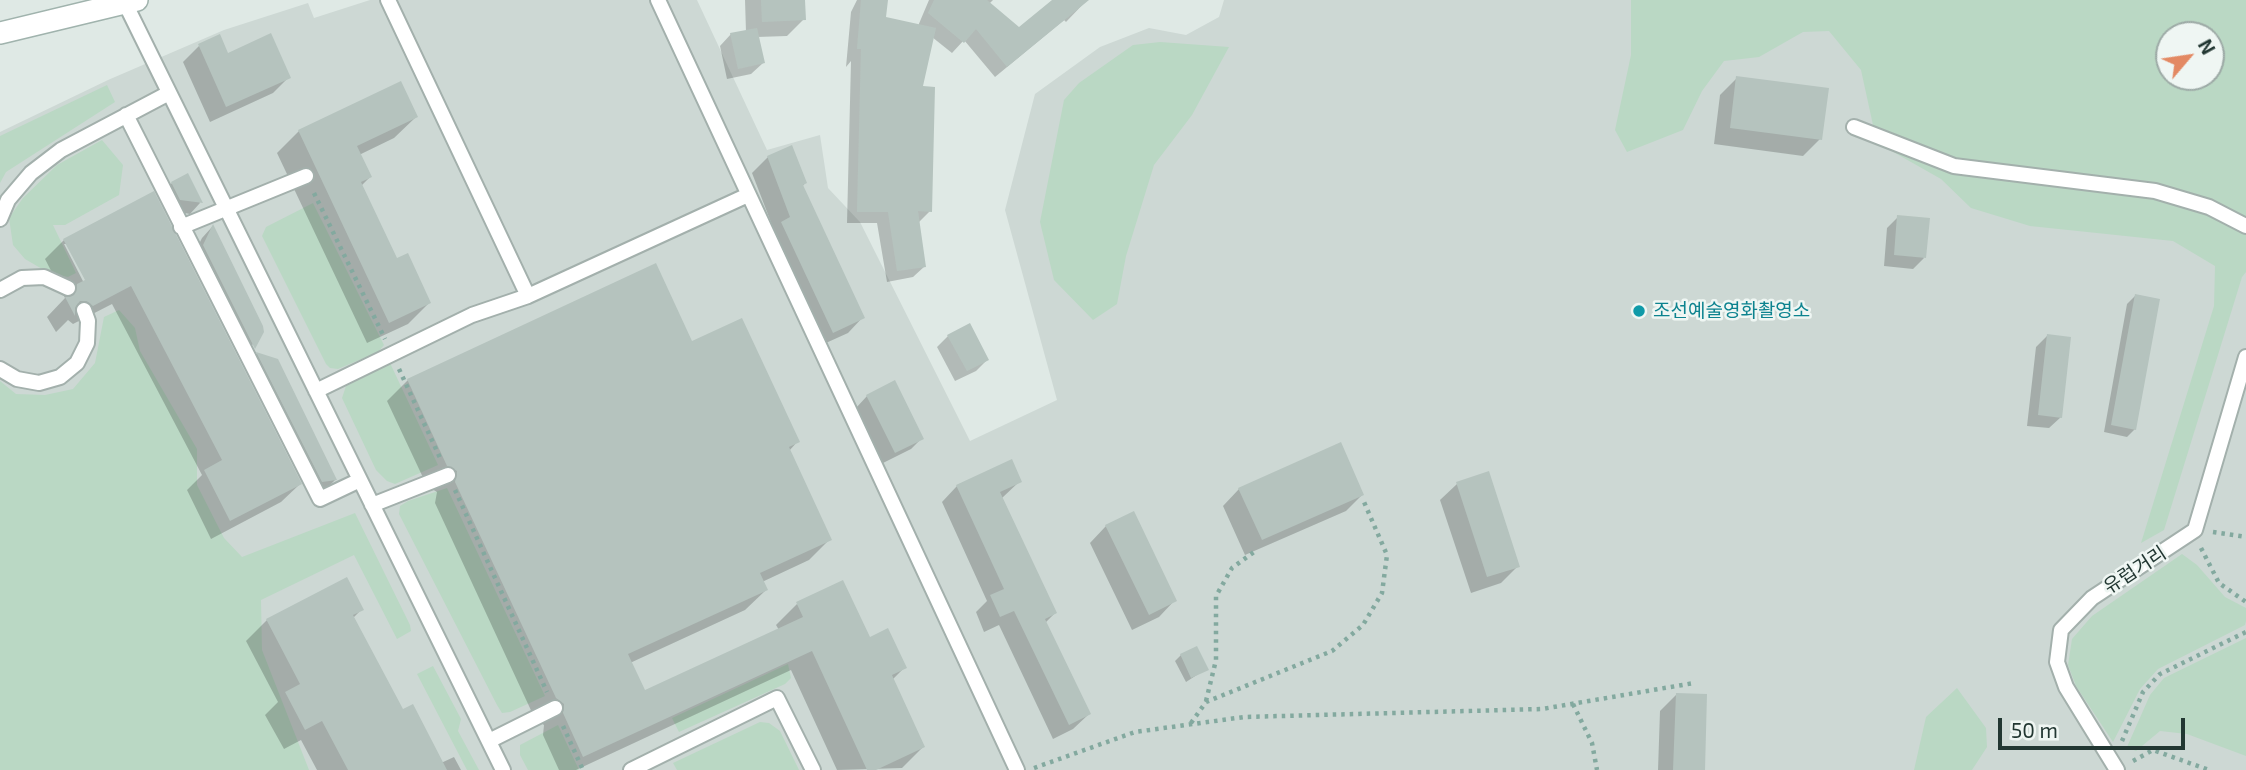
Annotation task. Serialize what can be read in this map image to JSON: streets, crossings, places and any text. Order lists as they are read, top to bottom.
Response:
{
  "streets": {
    "lane": ["유럽거리"]
  },
  "places": ["조선예술영화촬영소"],
  "scale_bar": "50 m",
  "north": "top right"
}
